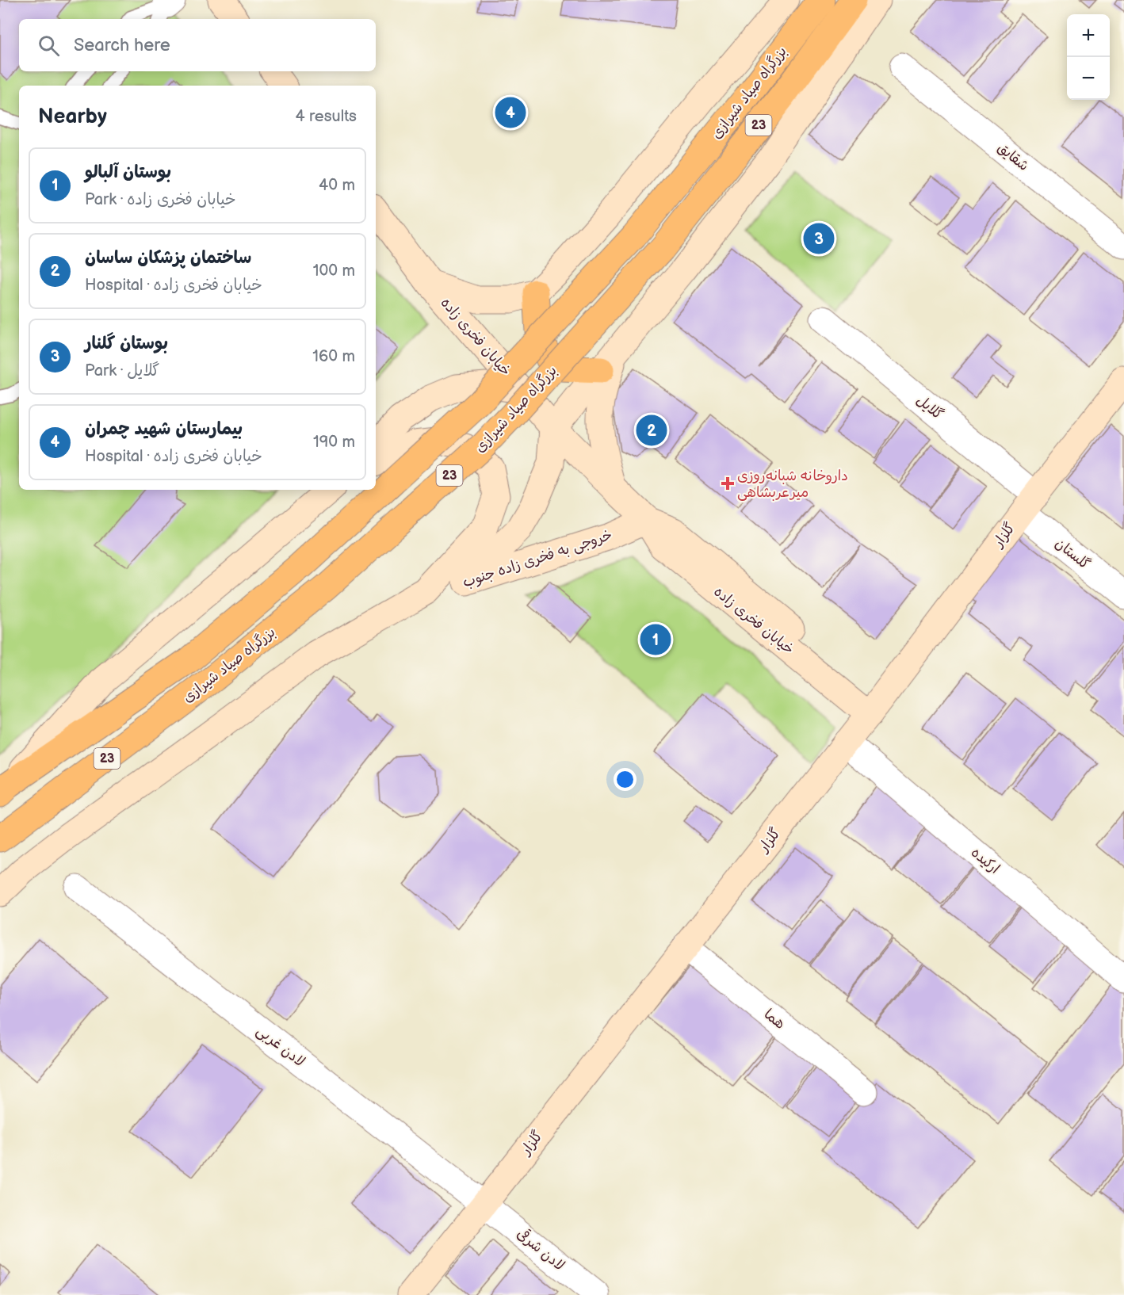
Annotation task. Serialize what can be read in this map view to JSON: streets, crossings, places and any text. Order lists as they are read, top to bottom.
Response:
{
  "streets": {
    "highway": ["بزرگراه صیاد شیرازی", "23"],
    "main road": ["خیابان فخری زاده", "گلزار", "خروجی به فخری زاده جنوب"],
    "street": [
      "شقایق",
      "گلایل",
      "گلستان",
      "ارکیده",
      "هما",
      "لادن غربی",
      "لادن شرقی"
    ]
  },
  "crossings": [
    ["خیابان فخری زاده", "گلزار"],
    ["خیابان فخری زاده", "خروجی به فخری زاده جنوب"],
    ["گلایل", "گلزار"],
    ["گلایل", "گلستان"],
    ["گلزار", "گلستان"],
    ["گلزار", "ارکیده"],
    ["گلزار", "هما"],
    ["گلزار", "لادن غربی"],
    ["گلزار", "لادن شرقی"],
    ["لادن غربی", "لادن شرقی"]
  ],
  "places": {
    "health": ["داروخانه شبانه‌روزی میرعربشاهی"]
  },
  "page": {
    "map_buttons": ["+", "−"],
    "search": "Search here",
    "heading": ["Nearby", "4 results"],
    "pins": [
      "4",
      "3",
      "2",
      "1"
    ],
    "list": [
      {
        "mark": "1",
        "name": "بوستان آلبالو",
        "note": "Park · خیابان فخری زاده",
        "value": "40 m"
      },
      {
        "mark": "2",
        "name": "ساختمان پزشکان ساسان",
        "note": "Hospital · خیابان فخری زاده",
        "value": "100 m"
      },
      {
        "mark": "3",
        "name": "بوستان گلنار",
        "note": "Park · گلایل",
        "value": "160 m"
      },
      {
        "mark": "4",
        "name": "بیمارستان شهید چمران",
        "note": "Hospital · خیابان فخری زاده",
        "value": "190 m"
      }
    ]
  }
}
